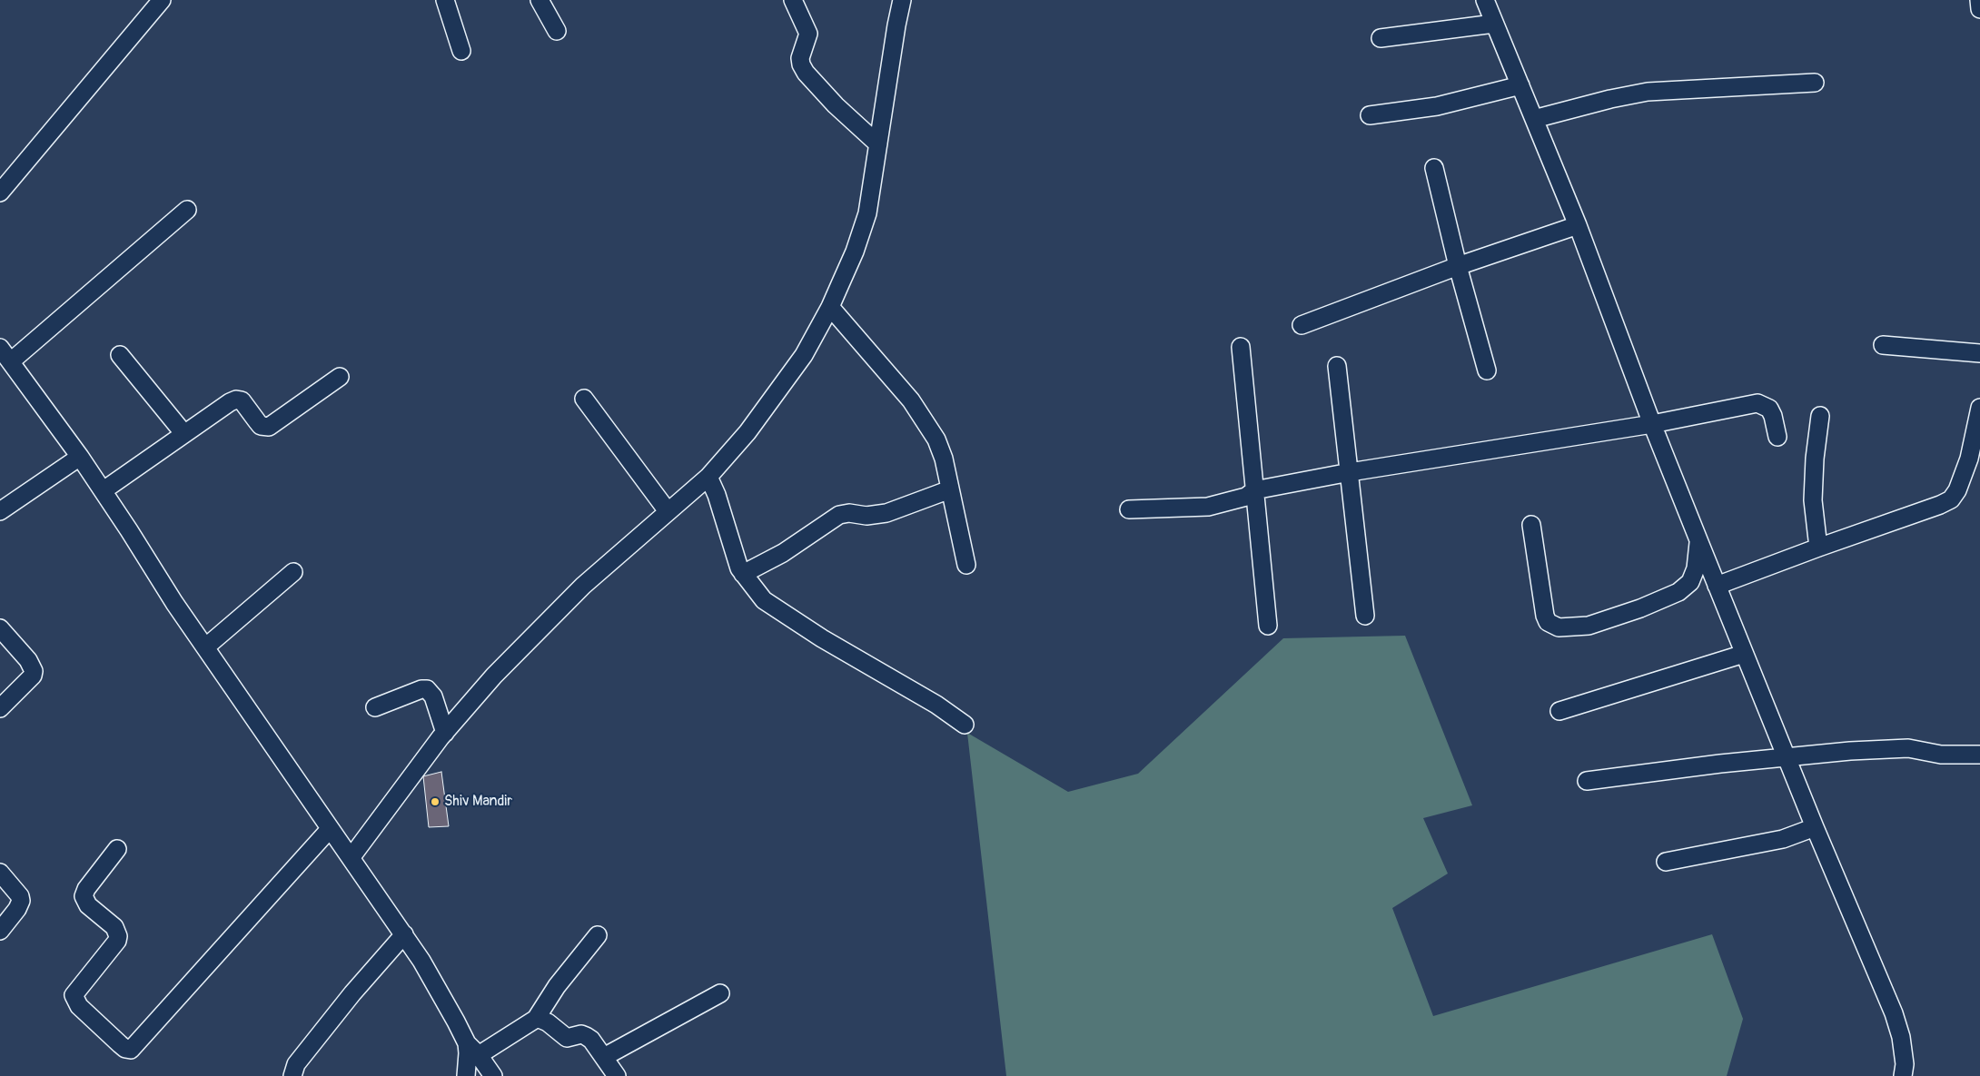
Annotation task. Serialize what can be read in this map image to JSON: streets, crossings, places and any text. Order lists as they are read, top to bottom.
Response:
{
  "places": ["Shiv Mandir"]
}
